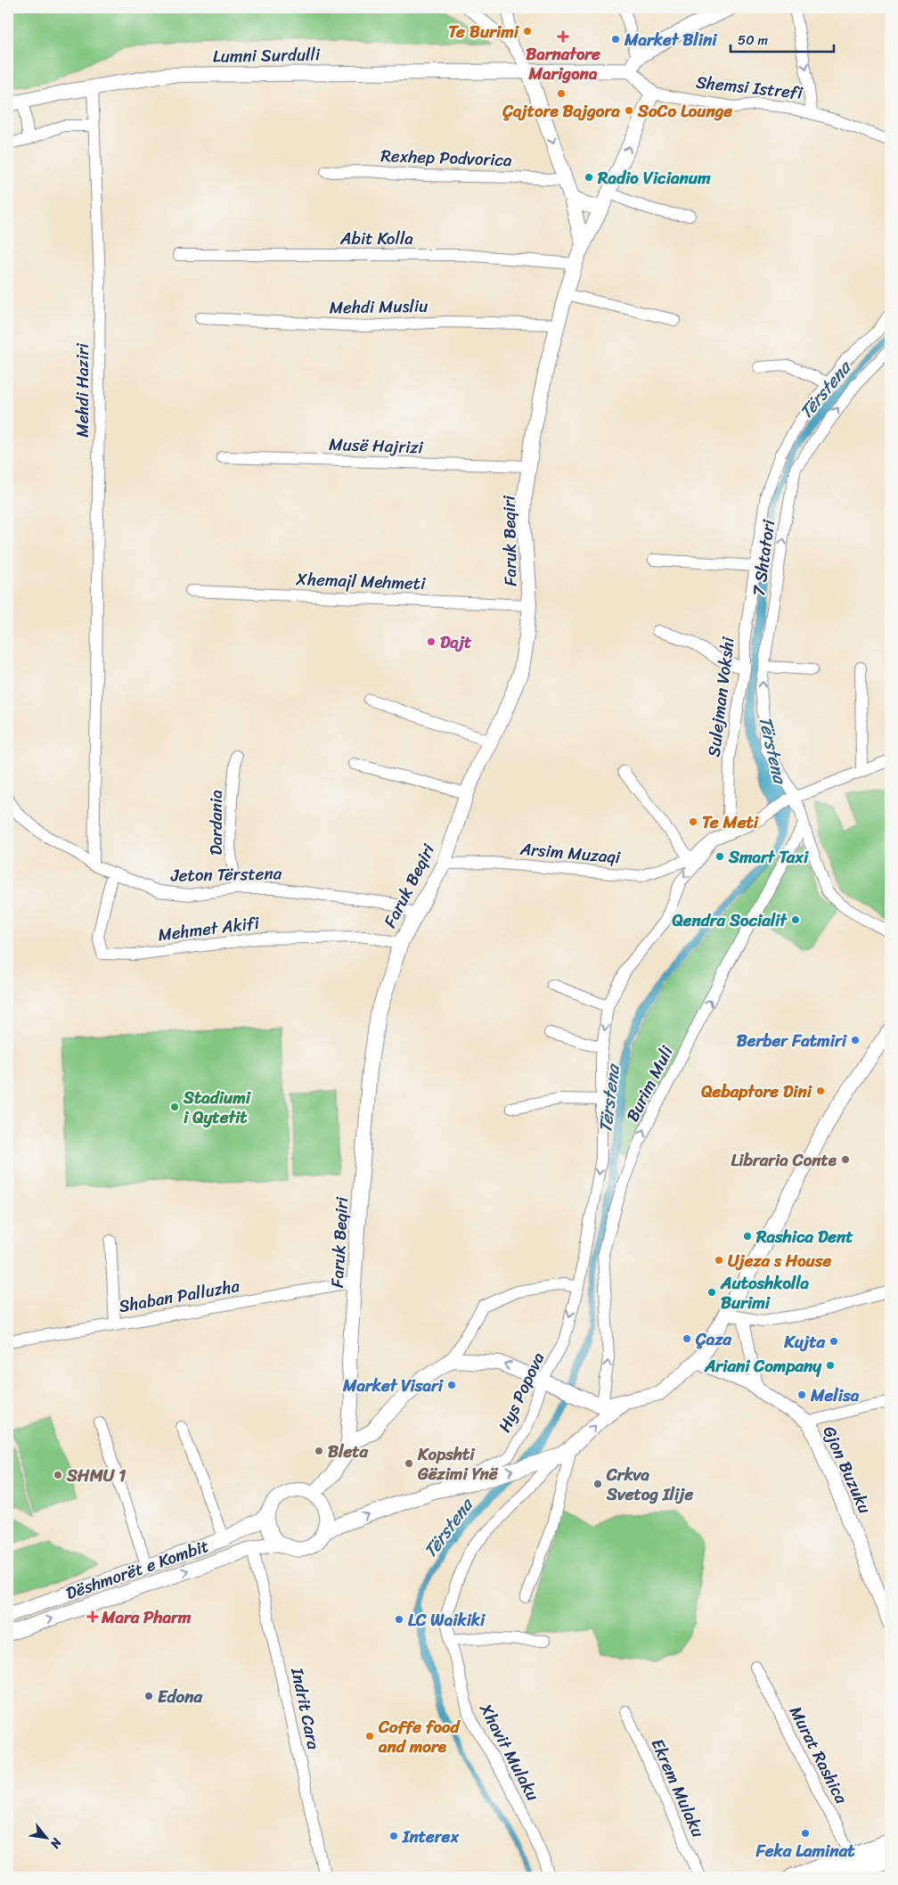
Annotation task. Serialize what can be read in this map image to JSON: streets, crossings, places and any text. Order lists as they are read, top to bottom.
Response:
{
  "streets": {
    "street": [
      "Lumni Surdulli",
      "Shemsi Istrefi",
      "Rexhep Podvorica",
      "Abit Kolla",
      "Mehdi Musliu",
      "Mehdi Haziri",
      "Musë Hajrizi",
      "Faruk Beqiri",
      "7 Shtatori",
      "Xhemajl Mehmeti",
      "Sulejman Vokshi",
      "Dardania",
      "Arsim Muzaqi",
      "Jeton Tërstena",
      "Mehmet Akifi",
      "Burim Muli",
      "Shaban Palluzha",
      "Hys Popova",
      "Gjon Buzuku",
      "Dëshmorët e Kombit",
      "Indrit Cara",
      "Xhavit Mulaku",
      "Murat Rashica",
      "Ekrem Mulaku"
    ]
  },
  "crossings": [
    ["Lumni Surdulli", "Mehdi Haziri"],
    ["Shemsi Istrefi", "Faruk Beqiri"],
    ["Abit Kolla", "Faruk Beqiri"],
    ["Mehdi Musliu", "Faruk Beqiri"],
    ["Mehdi Haziri", "Jeton Tërstena"],
    ["Musë Hajrizi", "Faruk Beqiri"],
    ["Faruk Beqiri", "Xhemajl Mehmeti"],
    ["Faruk Beqiri", "Arsim Muzaqi"],
    ["Faruk Beqiri", "Jeton Tërstena"],
    ["Faruk Beqiri", "Mehmet Akifi"],
    ["Faruk Beqiri", "Shaban Palluzha"],
    ["Faruk Beqiri", "Dëshmorët e Kombit"],
    ["7 Shtatori", "Arsim Muzaqi"],
    ["7 Shtatori", "Burim Muli"],
    ["Sulejman Vokshi", "Arsim Muzaqi"],
    ["Dardania", "Jeton Tërstena"],
    ["Arsim Muzaqi", "Hys Popova"],
    ["Jeton Tërstena", "Mehmet Akifi"],
    ["Dëshmorët e Kombit", "Indrit Cara"]
  ],
  "one_way": ["7 Shtatori", "Burim Muli", "Hys Popova"],
  "water": ["Tërstena"],
  "places": {
    "other": [
      "Te Burimi",
      "Market Blini",
      "Çajtore Bajgora",
      "SoCo Lounge",
      "Radio Vicianum",
      "Dajt",
      "Te Meti",
      "Smart Taxi",
      "Qendra Socialit",
      "Berber Fatmiri",
      "Qebaptore Dini",
      "Stadiumi i Qytetit",
      "Libraria Conte",
      "Rashica Dent",
      "Ujeza s House",
      "Autoshkolla Burimi",
      "Çaza",
      "Kujta",
      "Ariani Company",
      "Market Visari",
      "Melisa",
      "Bleta",
      "Kopshti Gëzimi Ynë",
      "SHMU 1",
      "Crkva Svetog Ilije",
      "LC Waikiki",
      "Edona",
      "Coffe food and more",
      "Feka Laminat",
      "Interex"
    ],
    "health": ["Barnatore Marigona", "Mara Pharm"]
  },
  "scale_bar": "50 m",
  "north": "bottom right"
}
